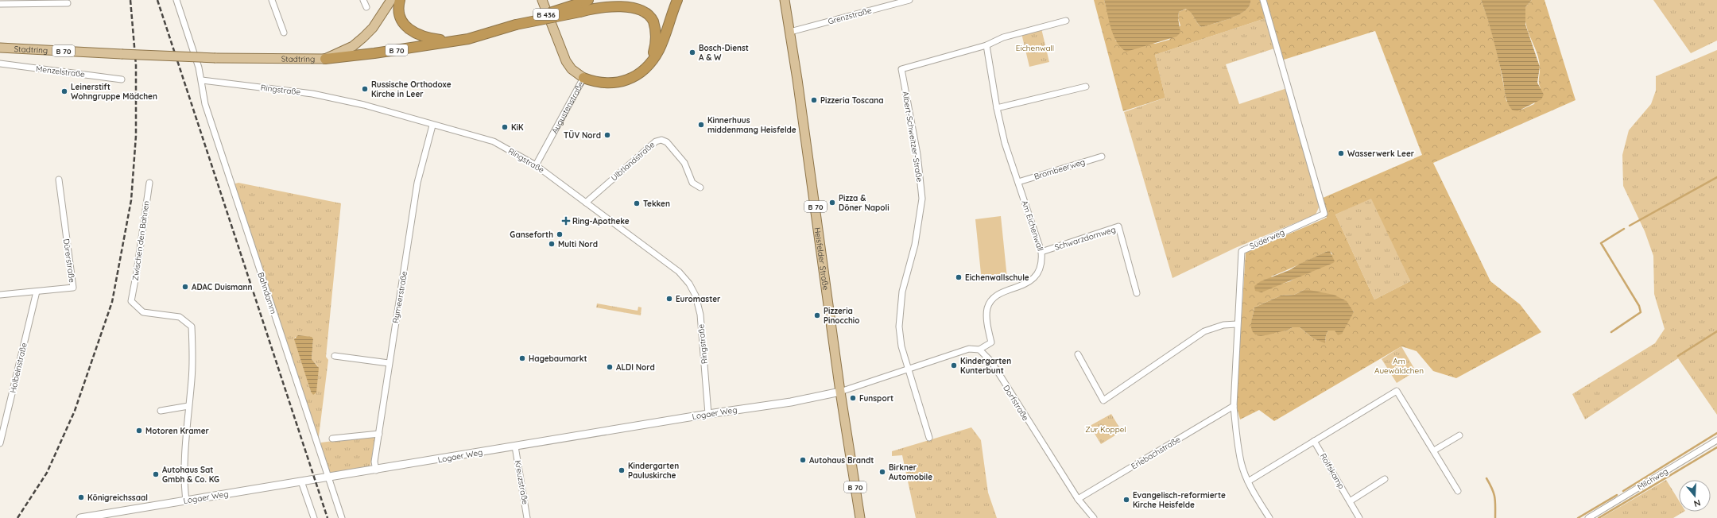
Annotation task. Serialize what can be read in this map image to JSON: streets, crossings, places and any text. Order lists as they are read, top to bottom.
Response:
{
  "streets": {
    "highway": ["Stadtring", "B 70"],
    "main road": ["Augustenstraße", "Heisfelder Straße"],
    "street": [
      "Grenzstraße",
      "Menzelstraße",
      "Ringstraße",
      "Albert-Schweitzer-Straße",
      "Ulbtlandstraße",
      "Brombeerweg",
      "Am Eichenwall",
      "Schwarzdornweg",
      "Süderweg",
      "Zwischen den Bahnen",
      "Dürerstraße",
      "Bahndamm",
      "Rymeerstraße",
      "Holbeinstraße",
      "Dorfstraße",
      "Logaer Weg",
      "Erlebachstraße",
      "Rolfskamp",
      "Milchweg",
      "Kreuzstraße"
    ]
  },
  "crossings": [
    ["Grenzstraße", "Heisfelder Straße"],
    ["Stadtring", "B 70"],
    ["Ringstraße", "Augustenstraße"],
    ["Ringstraße", "Ulbtlandstraße"],
    ["Ringstraße", "Bahndamm"],
    ["Ringstraße", "Rymeerstraße"],
    ["Ringstraße", "Logaer Weg"],
    ["Albert-Schweitzer-Straße", "Am Eichenwall"],
    ["Brombeerweg", "Am Eichenwall"],
    ["Am Eichenwall", "Schwarzdornweg"],
    ["Am Eichenwall", "Dorfstraße"],
    ["Süderweg", "Erlebachstraße"],
    ["Zwischen den Bahnen", "Logaer Weg"],
    ["Heisfelder Straße", "Logaer Weg"],
    ["Dürerstraße", "Holbeinstraße"],
    ["Bahndamm", "Logaer Weg"],
    ["Rymeerstraße", "Logaer Weg"],
    ["Dorfstraße", "Erlebachstraße"],
    ["Logaer Weg", "Kreuzstraße"]
  ],
  "parks": ["Eichenwall", "Am Auewäldchen", "Zur Koppel"],
  "places": {
    "other": [
      "Bosch-Dienst A & W",
      "Russische Orthodoxe Kirche in Leer",
      "Leinerstift Wohngruppe Mädchen",
      "Pizzeria Toscana",
      "Kinnerhuus middenmang Heisfelde",
      "KiK",
      "TÜV Nord",
      "Wasserwerk Leer",
      "Pizza & Döner Napoli",
      "Tekken",
      "Ganseforth",
      "Multi Nord",
      "Eichenwallschule",
      "ADAC Duismann",
      "Euromaster",
      "Pizzeria Pinocchio",
      "Hagebaumarkt",
      "Kindergarten Kunterbunt",
      "ALDI Nord",
      "Funsport",
      "Motoren Kramer",
      "Autohaus Brandt",
      "Kindergarten Pauluskirche",
      "Birkner Automobile",
      "Autohaus Sat Gmbh & Co. KG",
      "Königreichssaal",
      "Evangelisch-reformierte Kirche Heisfelde"
    ],
    "health": ["Ring-Apotheke"]
  },
  "north": "bottom"
}
